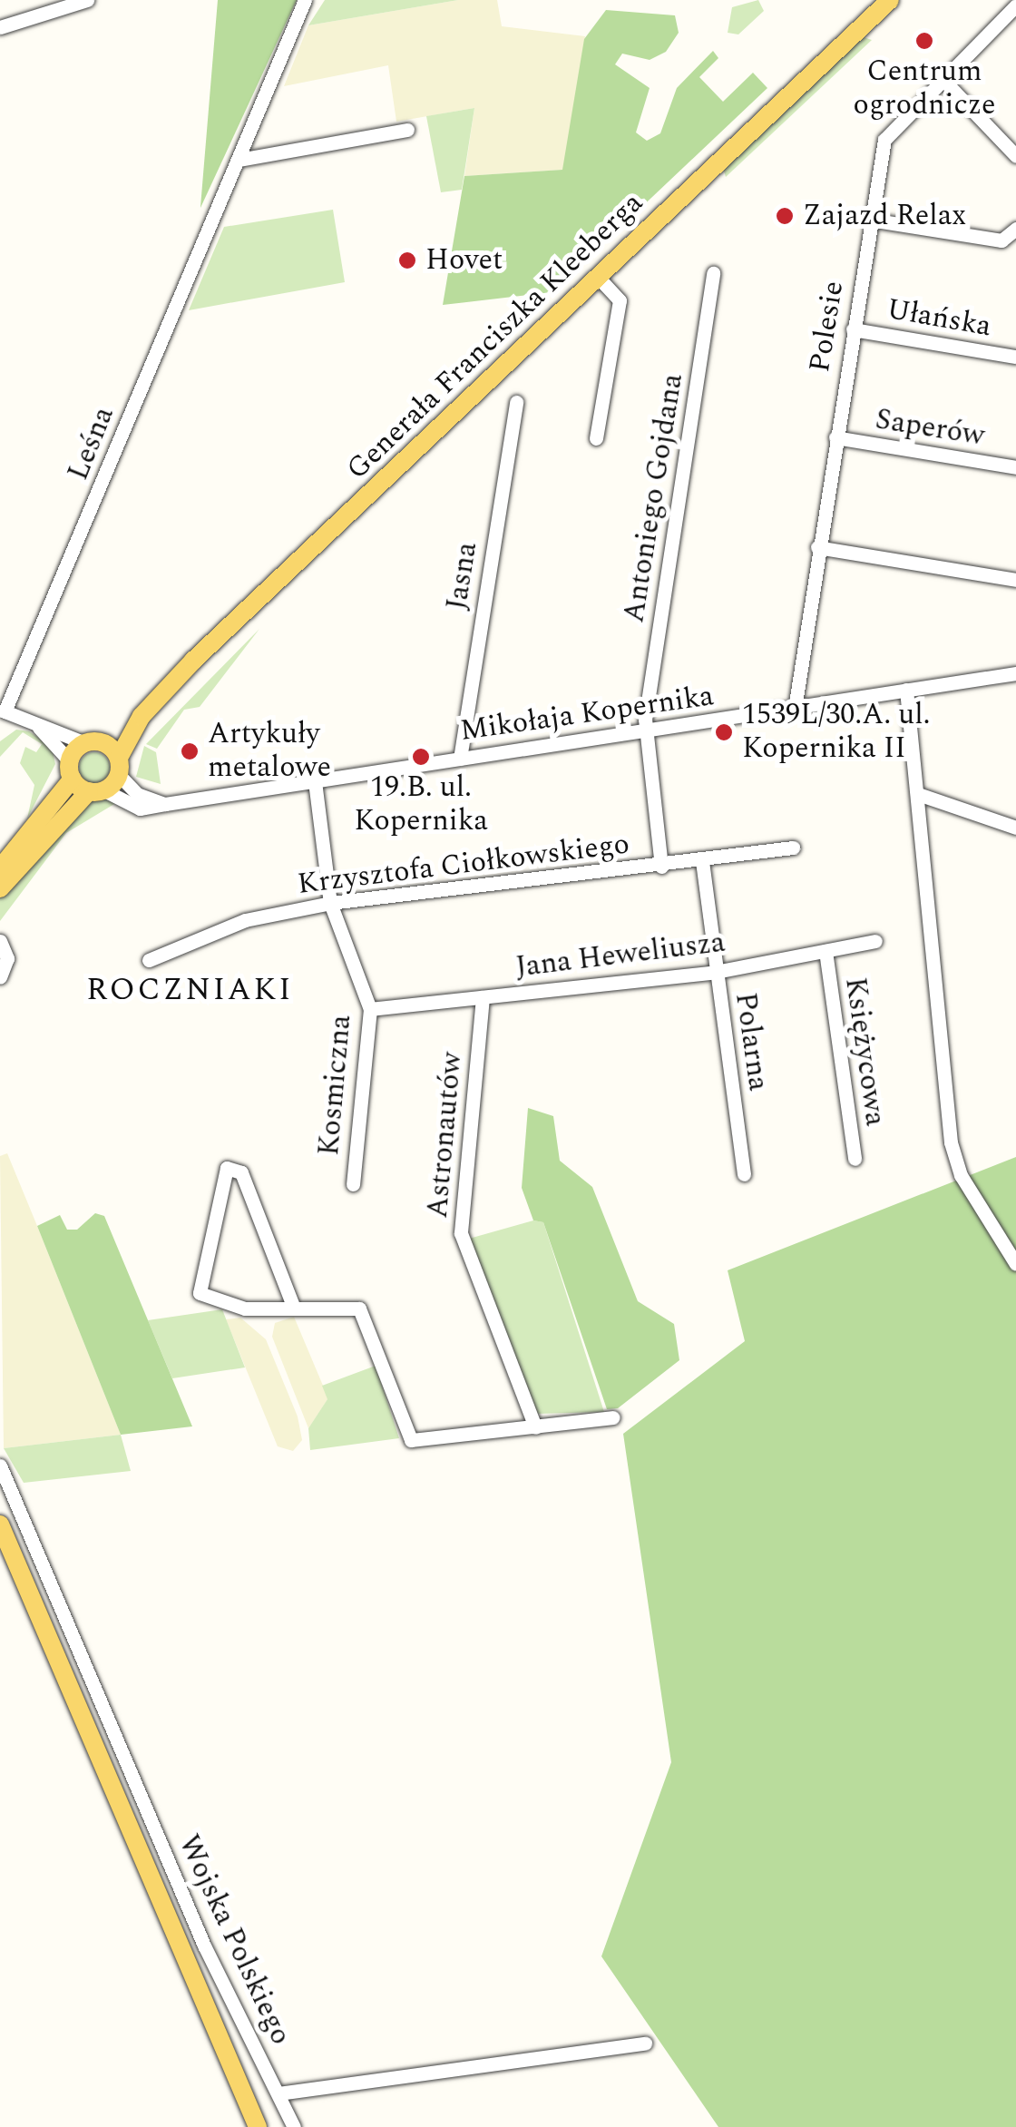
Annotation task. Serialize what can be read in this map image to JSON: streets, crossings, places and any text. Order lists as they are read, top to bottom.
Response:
{
  "streets": {
    "main road": ["Generała Franciszka Kleeberga", "Wojska Polskiego"],
    "street": [
      "Ułańska",
      "Polesie",
      "Saperów",
      "Leśna",
      "Antoniego Gojdana",
      "Jasna",
      "Mikołaja Kopernika",
      "Krzysztofa Ciołkowskiego",
      "Jana Heweliusza",
      "Polarna",
      "Księżycowa",
      "Kosmiczna",
      "Astronautów"
    ]
  },
  "crossings": [
    ["Ułańska", "Polesie"],
    ["Polesie", "Saperów"],
    ["Polesie", "Mikołaja Kopernika"],
    ["Generała Franciszka Kleeberga", "Leśna"],
    ["Generała Franciszka Kleeberga", "Mikołaja Kopernika"],
    ["Antoniego Gojdana", "Mikołaja Kopernika"],
    ["Jasna", "Mikołaja Kopernika"],
    ["Mikołaja Kopernika", "Kosmiczna"],
    ["Krzysztofa Ciołkowskiego", "Polarna"],
    ["Krzysztofa Ciołkowskiego", "Kosmiczna"],
    ["Jana Heweliusza", "Polarna"],
    ["Jana Heweliusza", "Księżycowa"],
    ["Jana Heweliusza", "Kosmiczna"],
    ["Jana Heweliusza", "Astronautów"]
  ],
  "districts": ["ROCZNIAKI"],
  "places": [
    "Centrum ogrodnicze",
    "Zajazd Relax",
    "Hovet",
    "1539L/30.A. ul. Kopernika II",
    "Artykuły metalowe",
    "19.B. ul. Kopernika"
  ]
}
